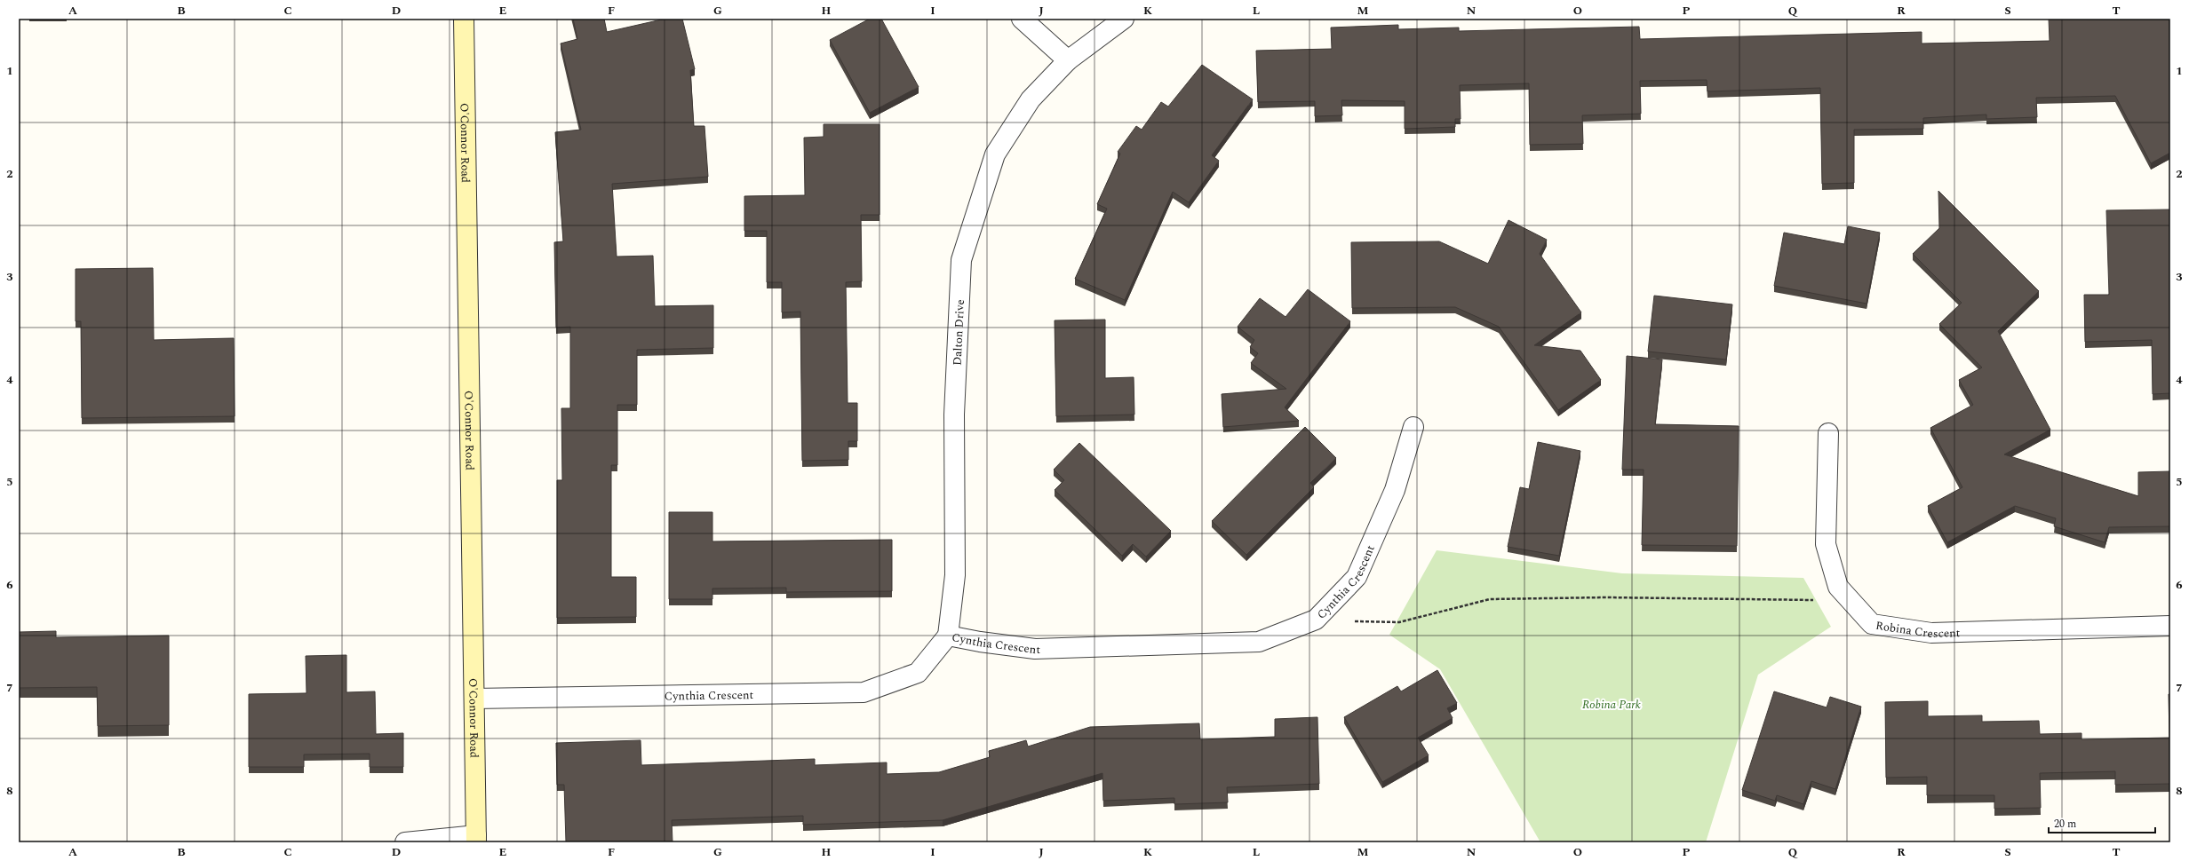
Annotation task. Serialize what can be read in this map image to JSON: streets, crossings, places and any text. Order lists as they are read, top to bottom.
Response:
{
  "streets": {
    "street": [
      "O'Connor Road",
      "Dalton Drive",
      "Cynthia Crescent",
      "Robina Crescent"
    ]
  },
  "crossings": [
    ["O'Connor Road", "Cynthia Crescent"],
    ["Dalton Drive", "Cynthia Crescent"]
  ],
  "parks": ["Robina Park"],
  "scale_bar": "20 m",
  "grid": {
    "columns": [
      "A",
      "B",
      "C",
      "D",
      "E",
      "F",
      "G",
      "H",
      "I",
      "J",
      "K",
      "L",
      "M",
      "N",
      "O",
      "P",
      "Q",
      "R",
      "S",
      "T"
    ],
    "rows": [
      "1",
      "2",
      "3",
      "4",
      "5",
      "6",
      "7",
      "8"
    ]
  }
}
